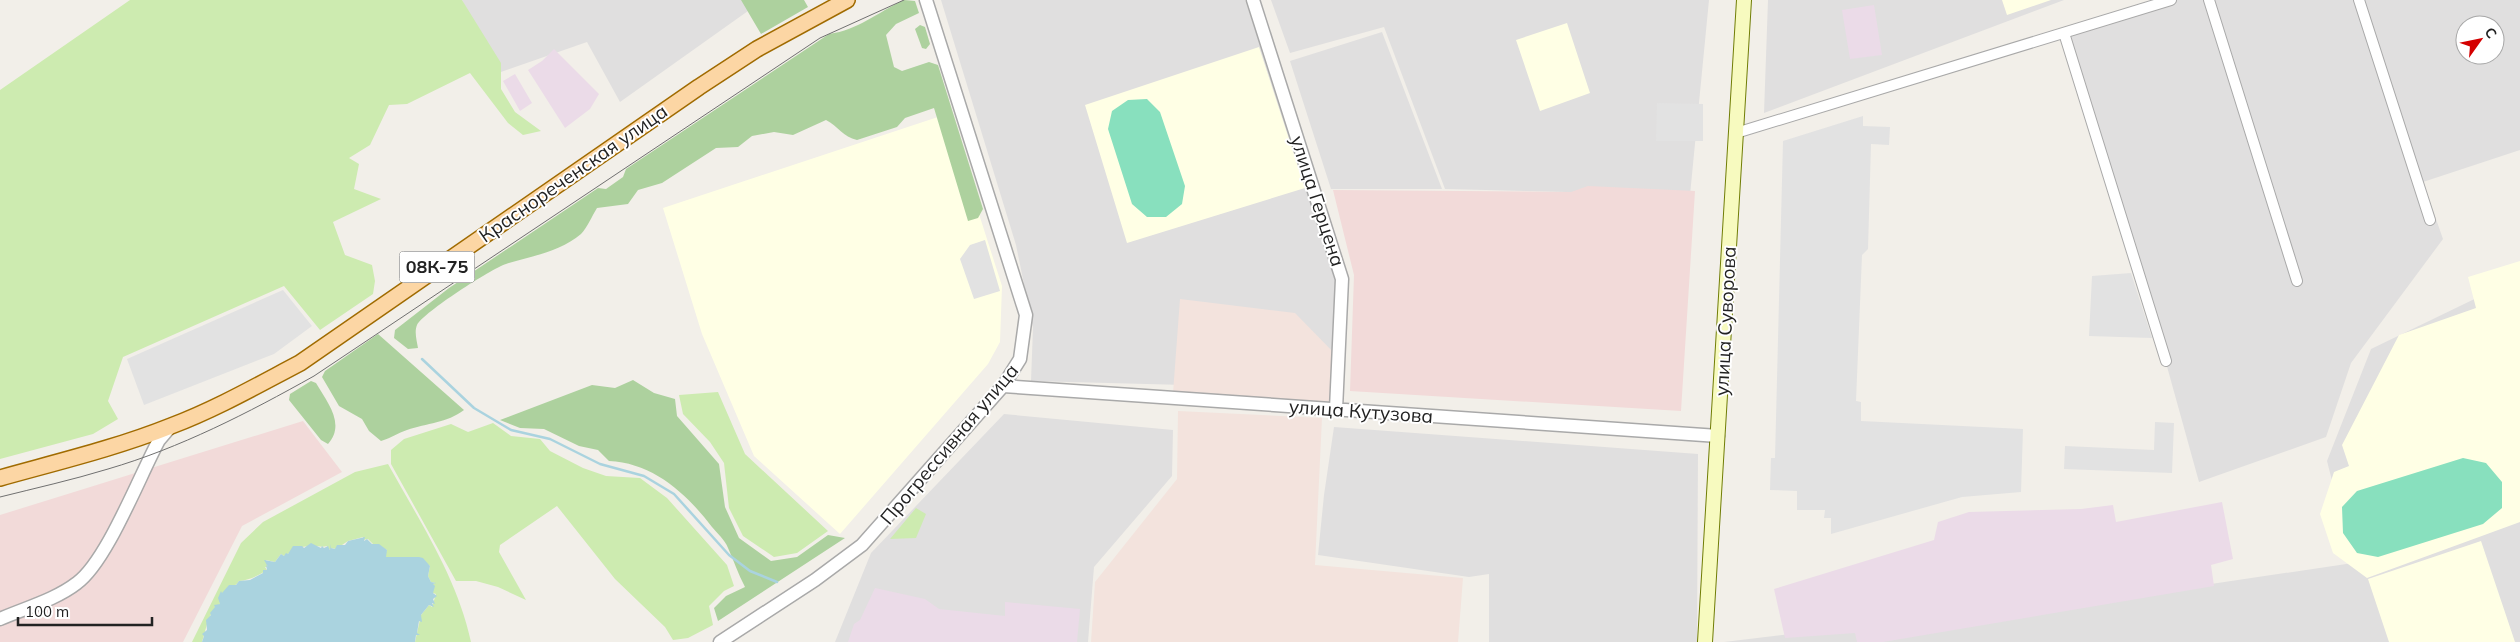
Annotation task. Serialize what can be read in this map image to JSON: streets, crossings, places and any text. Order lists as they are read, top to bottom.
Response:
{
  "streets": {
    "main road": ["Краснореченская улица", "08К-75", "улица Суворова"],
    "street": ["улица Герцена", "улица Кутузова", "Прогрессивная улица"]
  },
  "crossings": [
    ["улица Герцена", "улица Кутузова"],
    ["улица Суворова", "улица Кутузова"],
    ["улица Кутузова", "Прогрессивная улица"]
  ],
  "scale_bar": "100 m",
  "north": "top right"
}
